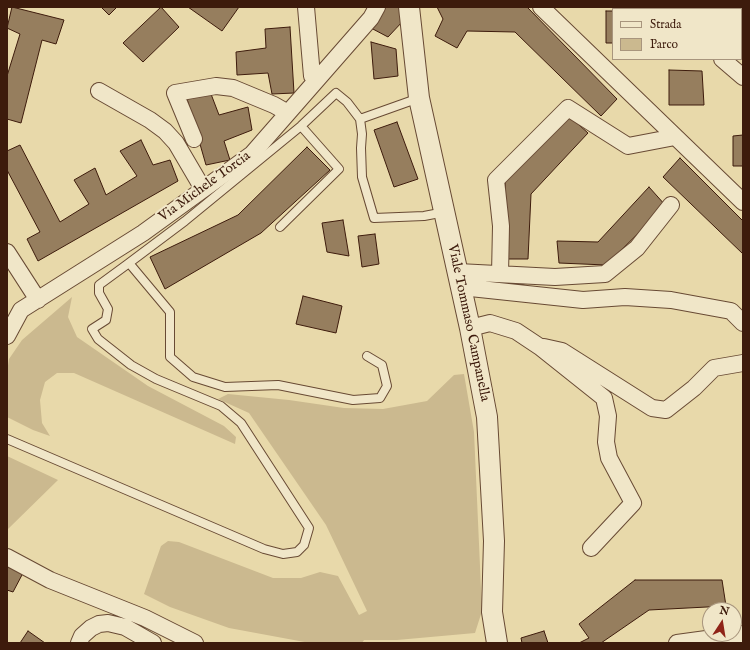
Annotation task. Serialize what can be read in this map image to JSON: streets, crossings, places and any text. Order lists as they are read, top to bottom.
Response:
{
  "streets": {
    "street": ["Via Michele Torcia", "Viale Tommaso Campanella"]
  },
  "legend": ["Strada", "Parco"],
  "north": "top"
}
